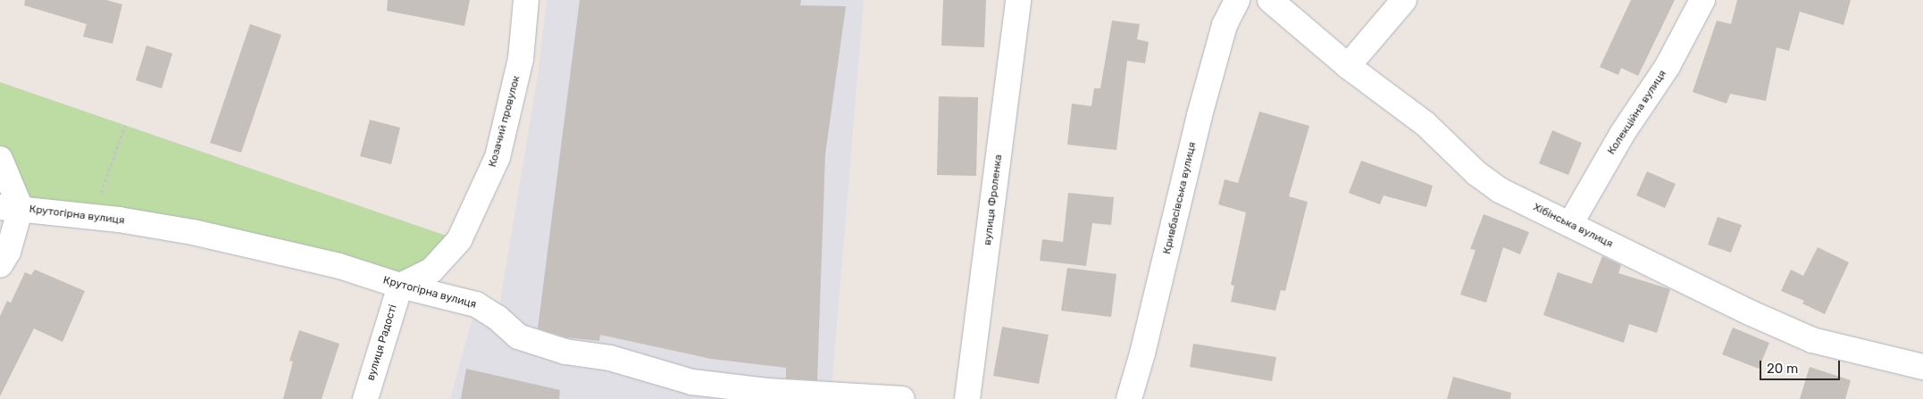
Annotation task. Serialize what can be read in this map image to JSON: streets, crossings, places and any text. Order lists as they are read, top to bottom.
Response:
{
  "streets": {
    "street": [
      "Колекційна вулиця",
      "Козачий провулок",
      "Кривбасівська вулиця",
      "вулиця Фроленка",
      "Крутогірна вулиця",
      "Хібінська вулиця",
      "вулиця Радості"
    ]
  },
  "crossings": [
    ["Колекційна вулиця", "Хібінська вулиця"],
    ["Козачий провулок", "Крутогірна вулиця"],
    ["Козачий провулок", "вулиця Радості"],
    ["Крутогірна вулиця", "вулиця Радості"]
  ],
  "scale_bar": "20 m"
}
